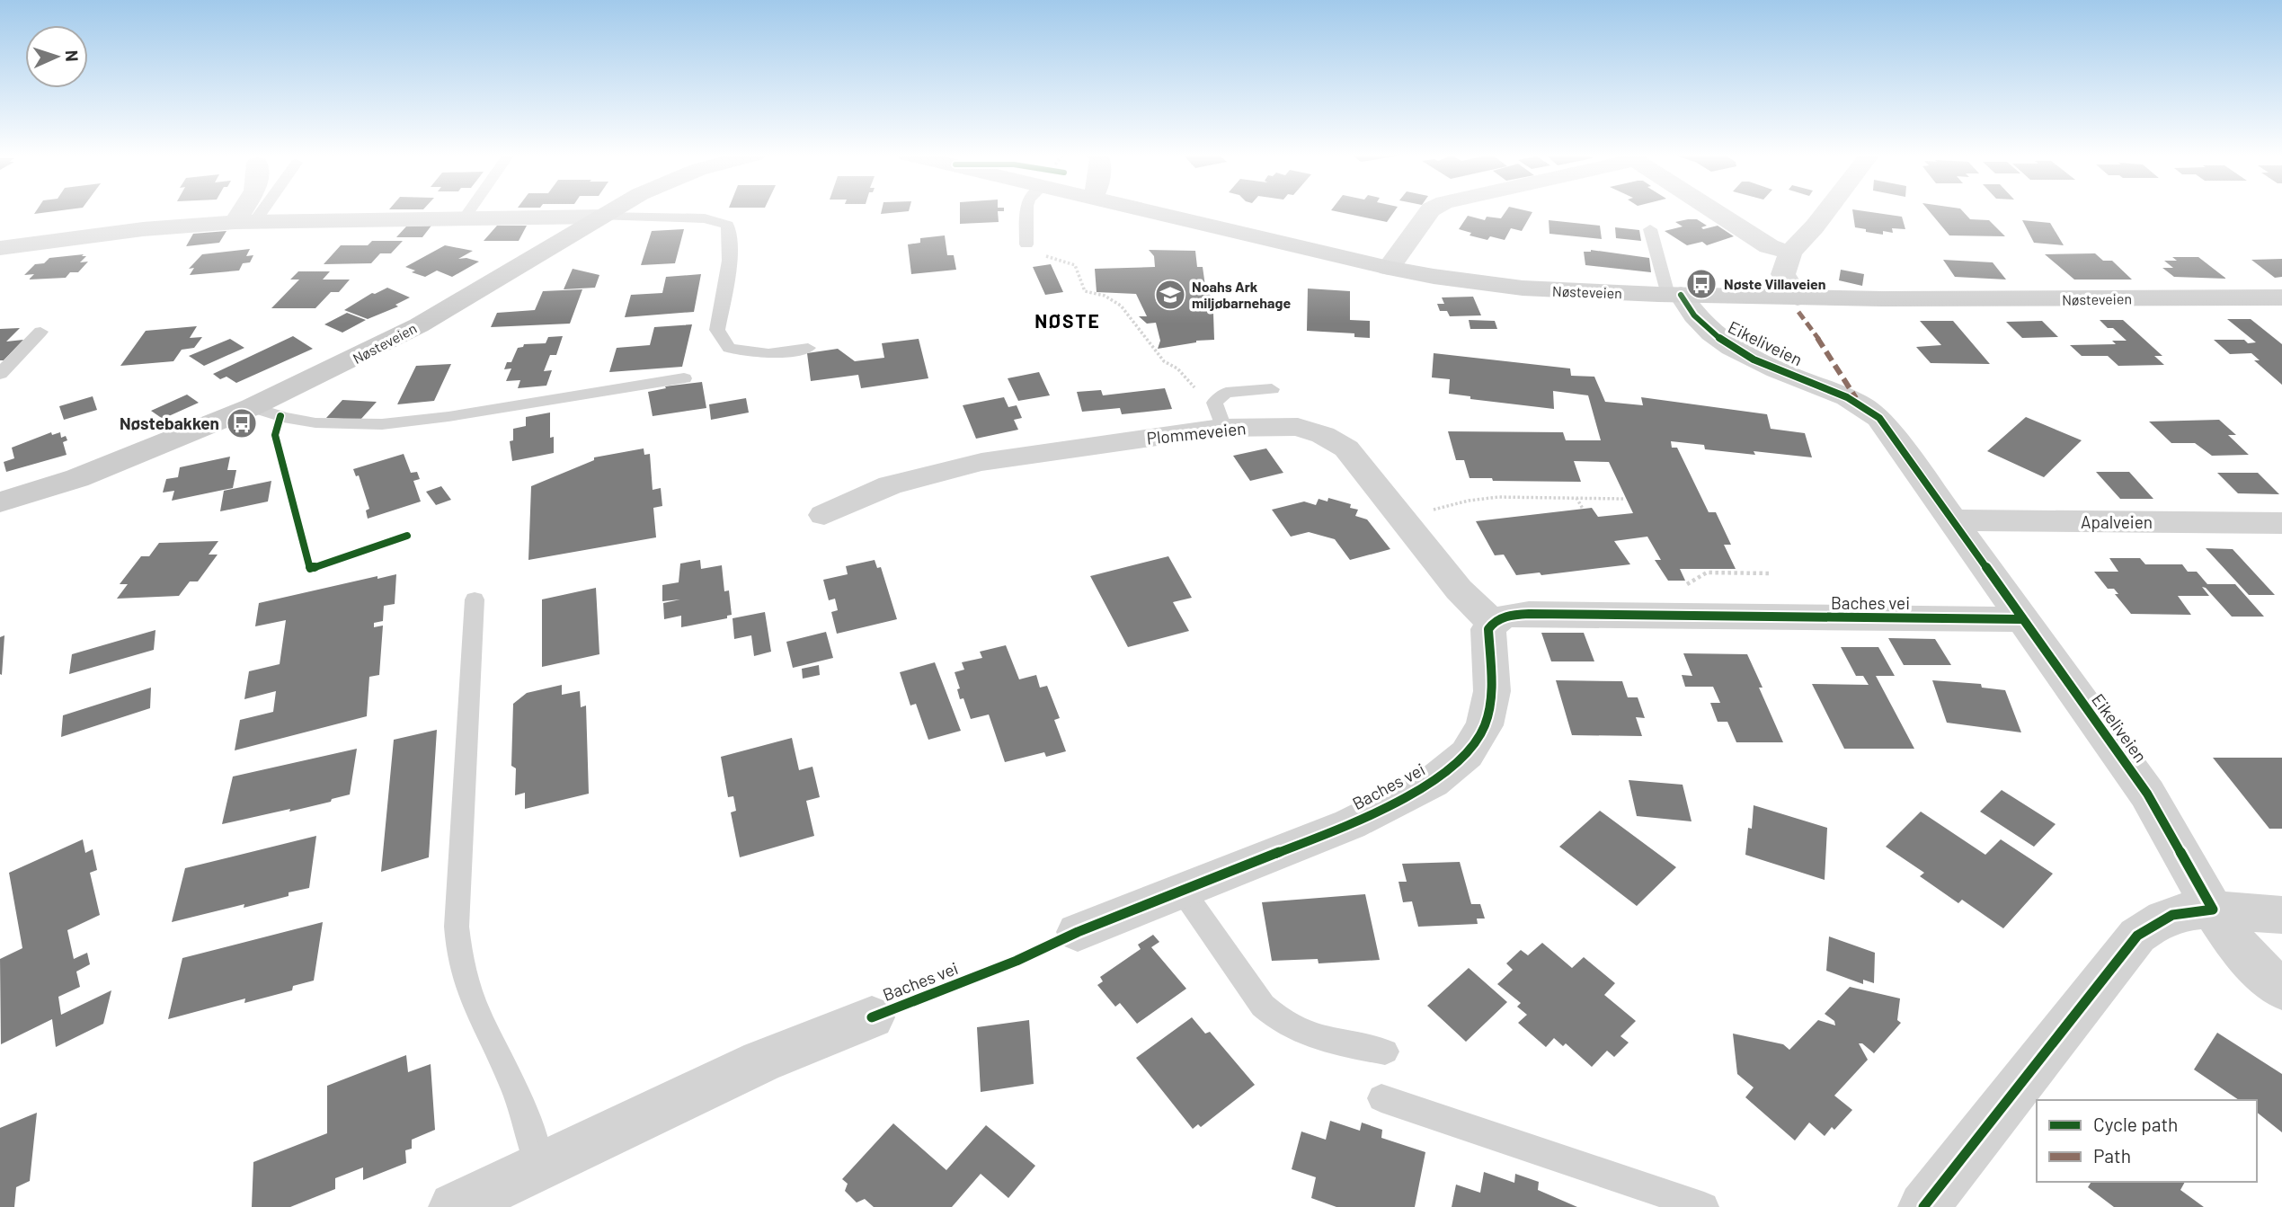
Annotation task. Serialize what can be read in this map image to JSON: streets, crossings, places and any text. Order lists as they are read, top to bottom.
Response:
{
  "streets": {
    "main road": ["Nøsteveien"],
    "street": [
      "Eikeliveien",
      "Plommeveien",
      "Apalveien",
      "Baches vei"
    ]
  },
  "crossings": [
    ["Nøsteveien", "Eikeliveien"],
    ["Eikeliveien", "Apalveien"],
    ["Eikeliveien", "Baches vei"],
    ["Plommeveien", "Baches vei"]
  ],
  "districts": ["NØSTE"],
  "places": {
    "bus stop": ["Nøste Villaveien", "Nøstebakken"],
    "school or university": ["Noahs Ark miljøbarnehage"]
  },
  "legend": ["Cycle path", "Path"],
  "north": "right"
}
